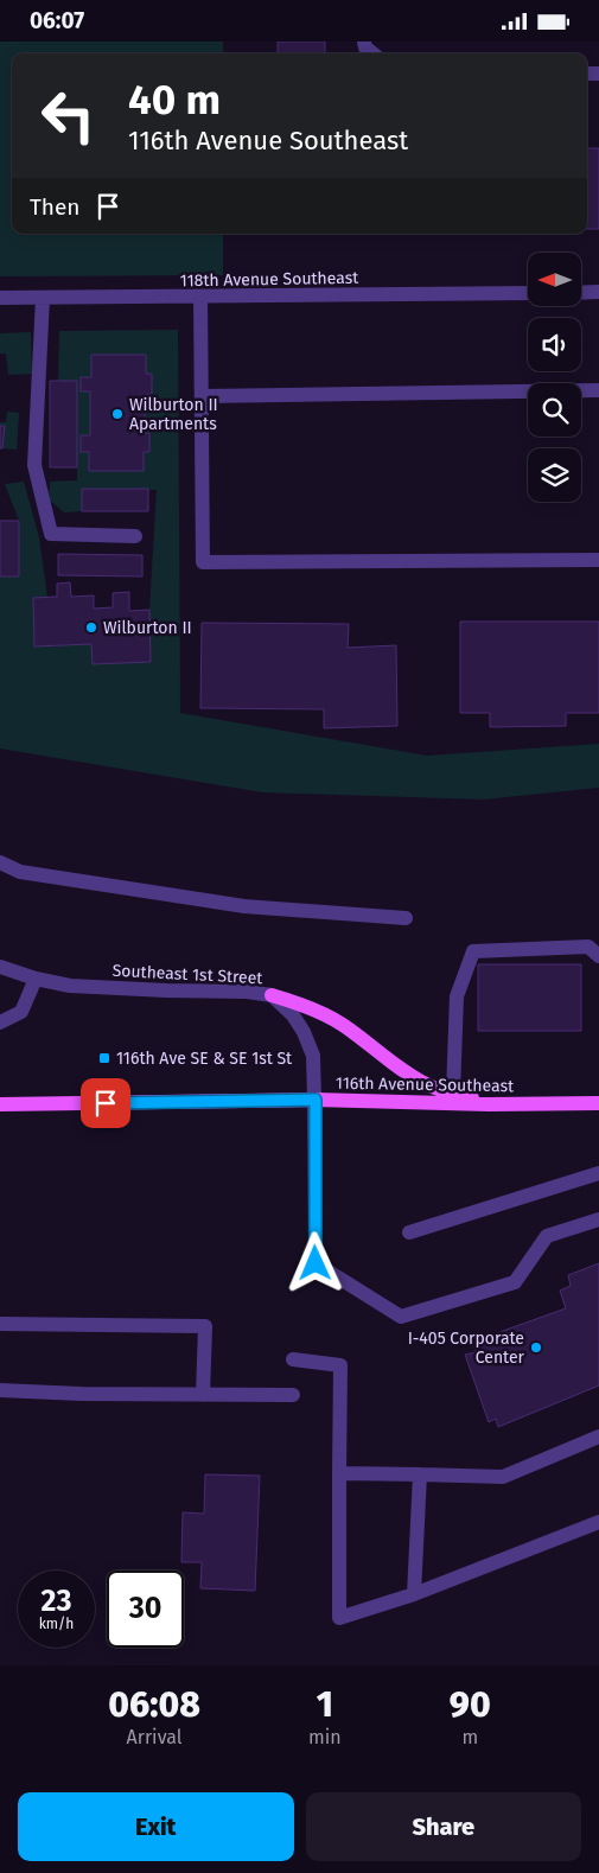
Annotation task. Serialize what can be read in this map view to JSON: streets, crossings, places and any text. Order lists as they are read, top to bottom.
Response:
{
  "streets": {
    "main road": ["116th Avenue Southeast"],
    "street": ["118th Avenue Southeast", "Southeast 1st Street"]
  },
  "crossings": [
    ["Southeast 1st Street", "116th Avenue Southeast"]
  ],
  "places": {
    "other": ["Wilburton II Apartments", "Wilburton II", "I-405 Corporate Center"],
    "transit": ["116th Ave SE & SE 1st St"]
  },
  "north": "left",
  "page": {
    "status": "06:07",
    "turn": ["40 m", "116th Avenue Southeast"],
    "then": "Then",
    "speed": "23 km/h",
    "limit": "30",
    "eta": [
      "06:08",
      "Arrival",
      "1",
      "min",
      "90",
      "m"
    ],
    "buttons": ["Exit", "Share"]
  }
}
